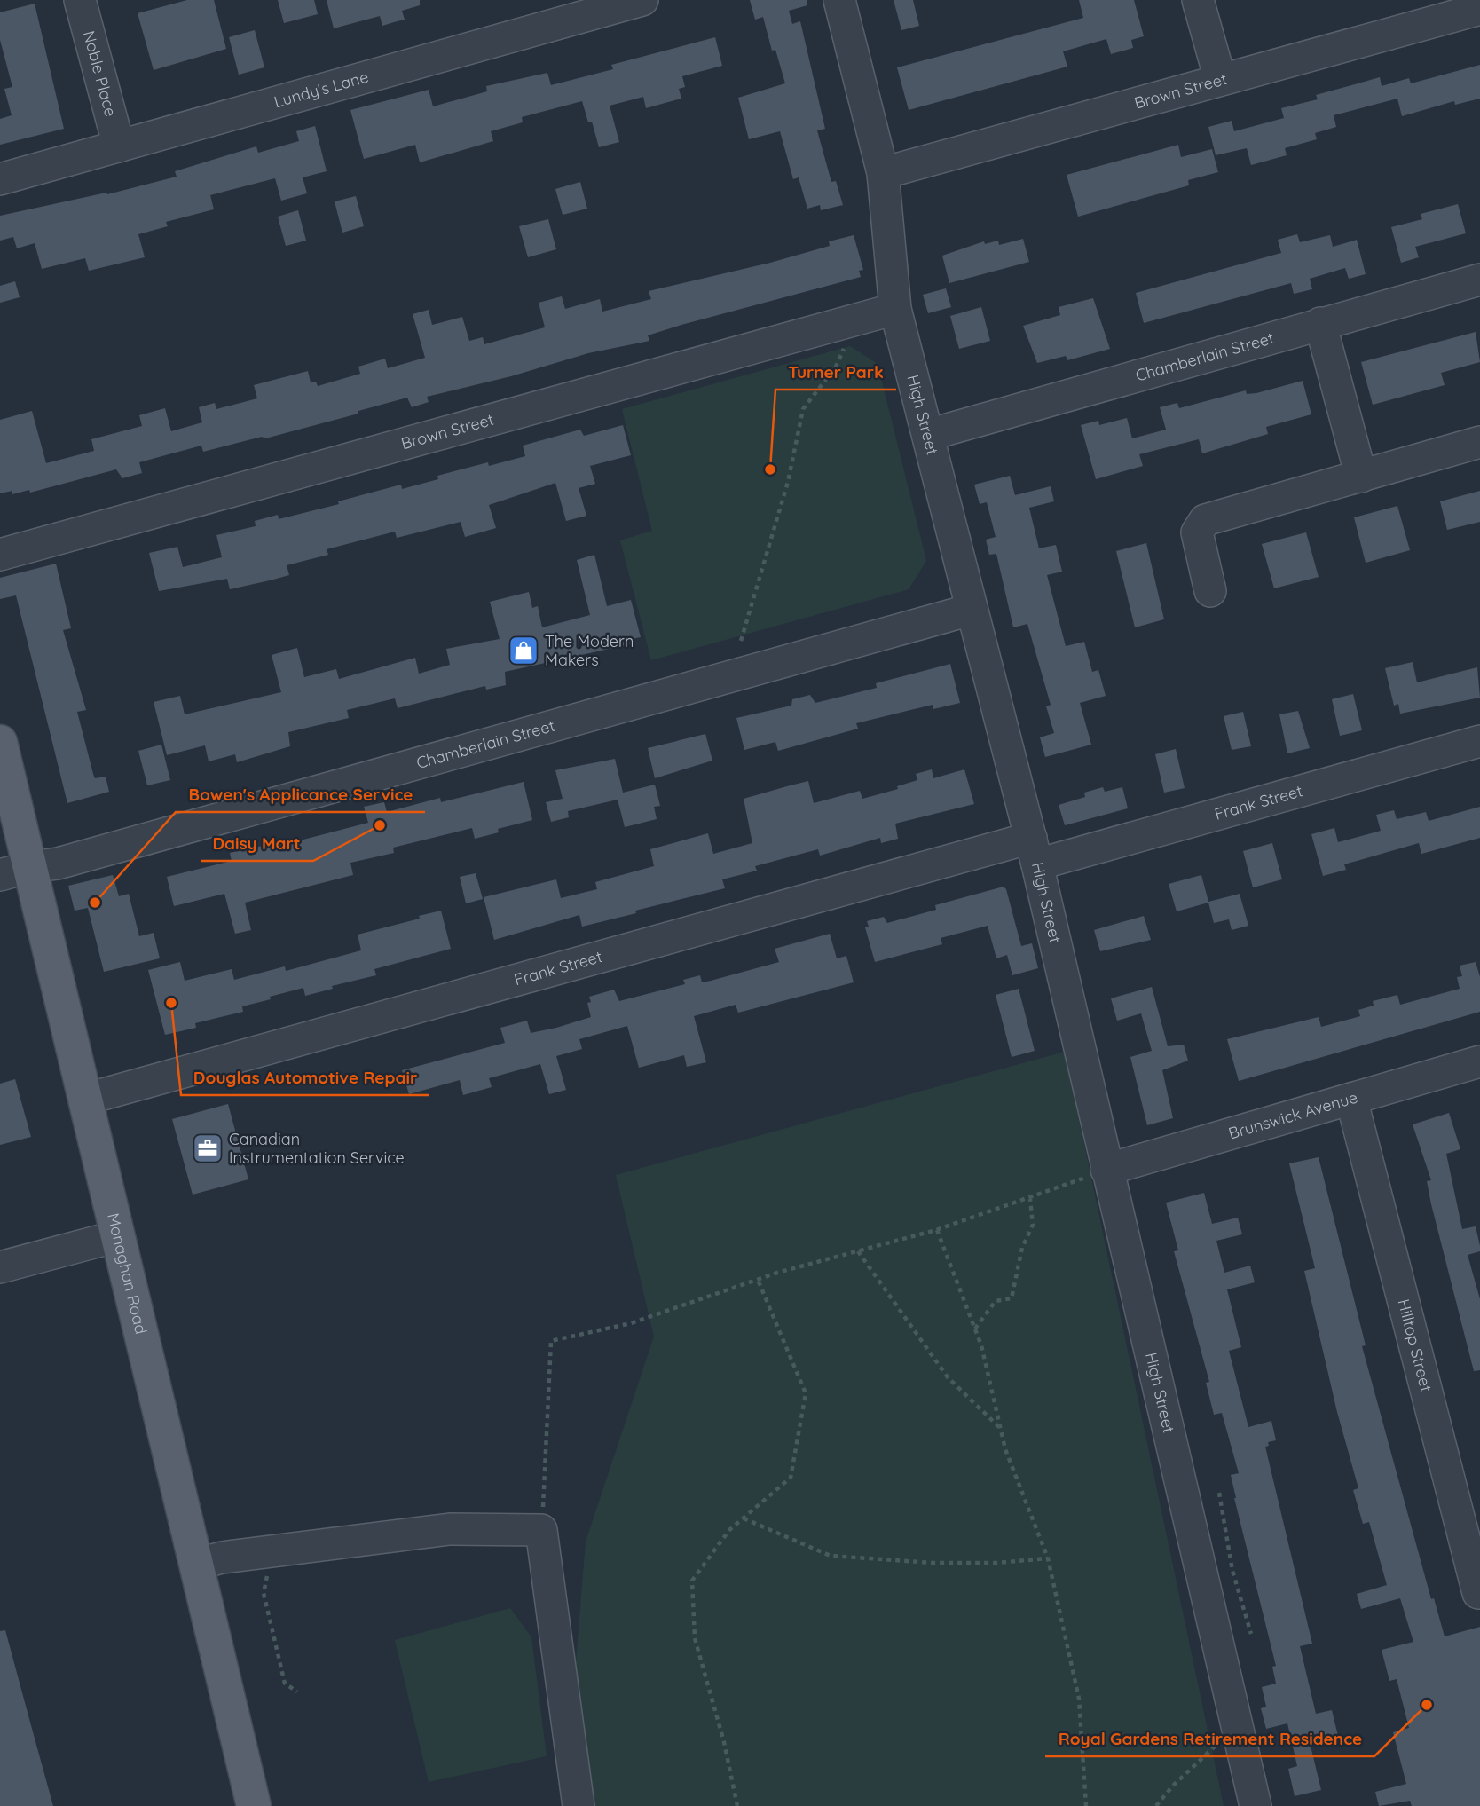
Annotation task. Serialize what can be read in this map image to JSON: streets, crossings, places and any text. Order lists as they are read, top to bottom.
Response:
{
  "streets": {
    "main road": ["Monaghan Road"],
    "street": [
      "Noble Place",
      "Brown Street",
      "Lundy's Lane",
      "Chamberlain Street",
      "High Street",
      "Frank Street",
      "Brunswick Avenue",
      "Hilltop Street"
    ]
  },
  "crossings": [
    ["Noble Place", "Lundy's Lane"],
    ["Brown Street", "High Street"],
    ["Chamberlain Street", "High Street"],
    ["Chamberlain Street", "Monaghan Road"],
    ["High Street", "Frank Street"],
    ["High Street", "Brunswick Avenue"],
    ["Frank Street", "Monaghan Road"],
    ["Brunswick Avenue", "Hilltop Street"]
  ],
  "places": {
    "other": [
      "Turner Park",
      "Daisy Mart",
      "Bowen's Applicance Service",
      "Douglas Automotive Repair",
      "Royal Gardens Retirement Residence"
    ],
    "shop": ["The Modern Makers"],
    "office": ["Canadian Instrumentation Service"]
  }
}
